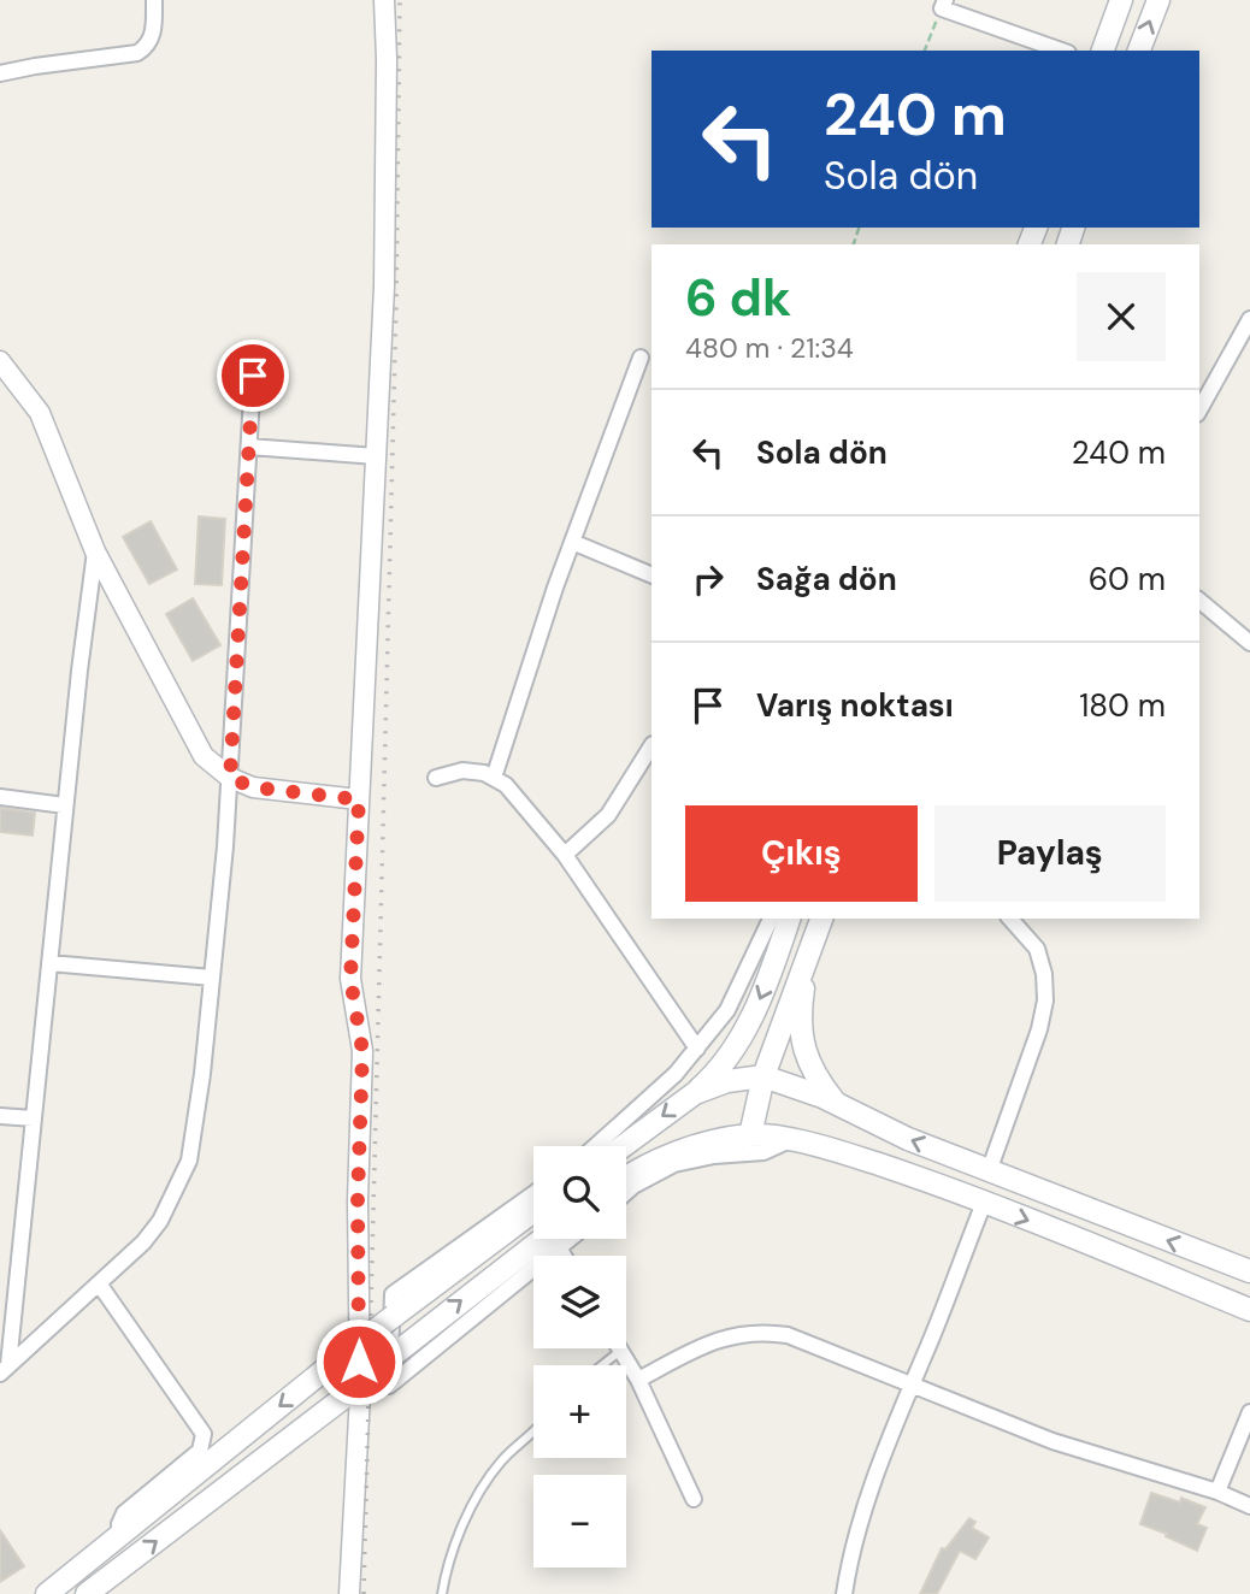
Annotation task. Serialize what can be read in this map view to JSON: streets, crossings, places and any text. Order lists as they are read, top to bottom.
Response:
{
  "page": {
    "turn": ["240 m", "Sola dön"],
    "heading": ["6 dk", "480 m · 21:34"],
    "list": [
      {
        "name": "Sola dön",
        "value": "240 m"
      },
      {
        "name": "Sağa dön",
        "value": "60 m"
      },
      {
        "name": "Varış noktası",
        "value": "180 m"
      }
    ],
    "buttons": ["Çıkış", "Paylaş"],
    "map_buttons": ["+", "−"]
  }
}
